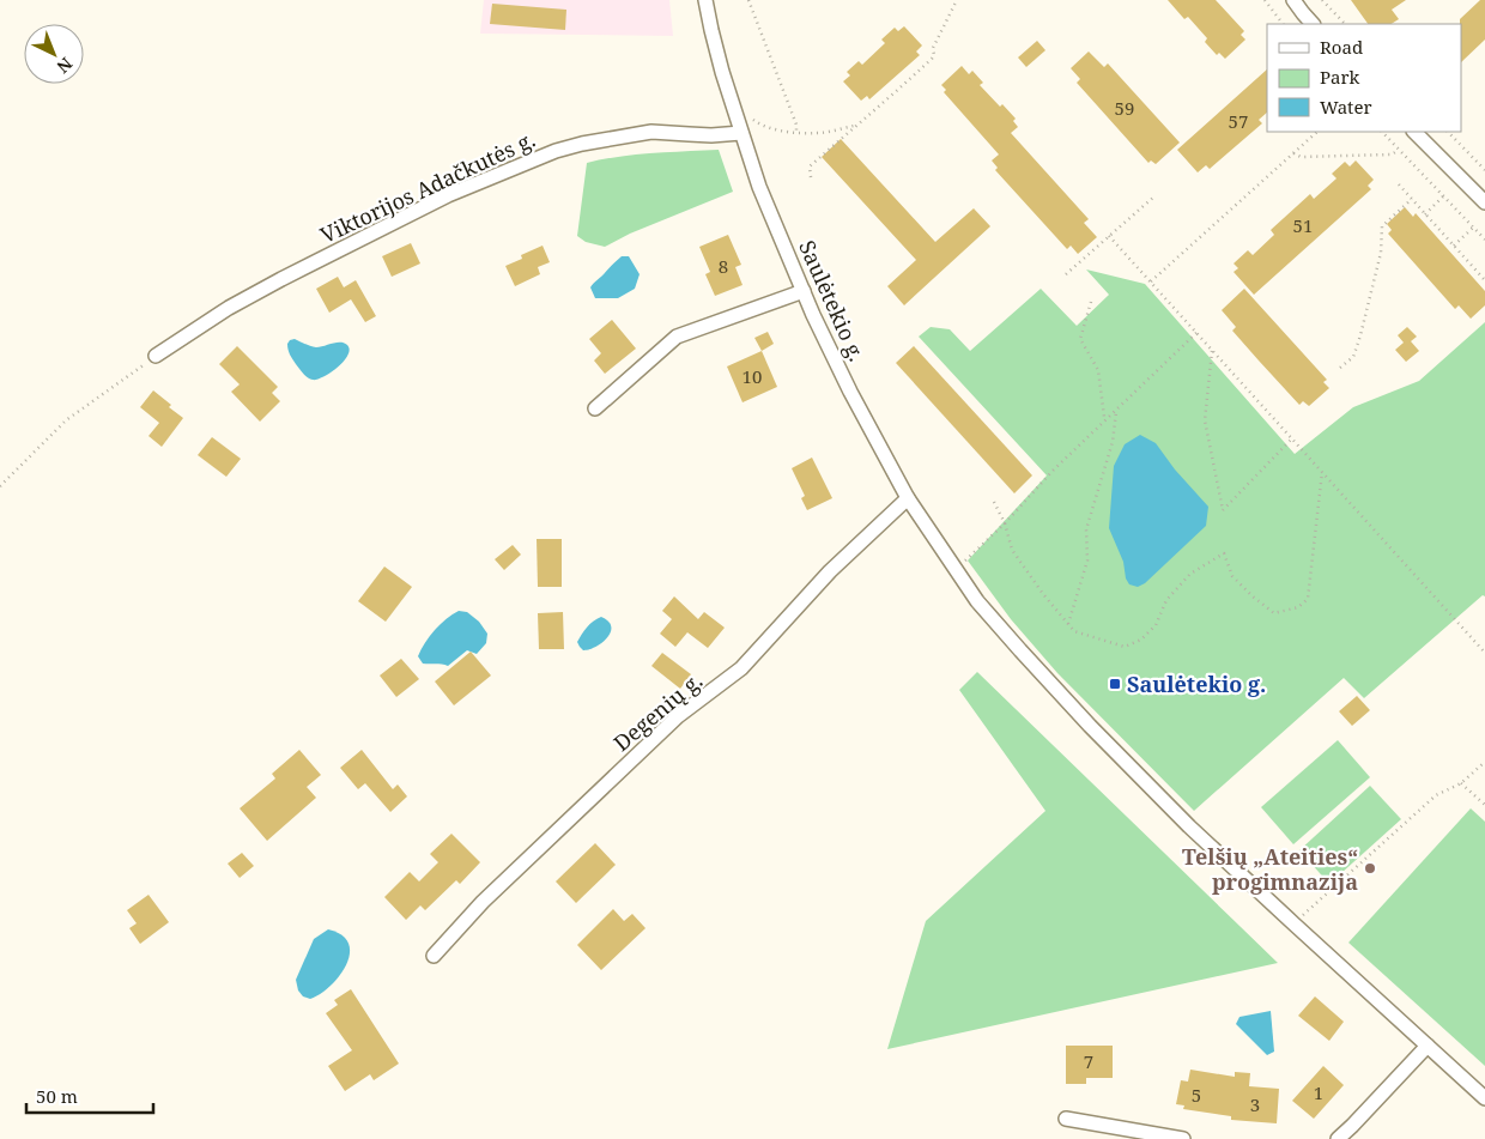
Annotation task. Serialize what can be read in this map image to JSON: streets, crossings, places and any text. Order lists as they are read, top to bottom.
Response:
{
  "streets": {
    "street": ["Viktorijos Adačkutės g.", "Saulėtekio g.", "Degenių g."]
  },
  "crossings": [
    ["Viktorijos Adačkutės g.", "Saulėtekio g."],
    ["Saulėtekio g.", "Degenių g."]
  ],
  "places": {
    "transit": ["Saulėtekio g."],
    "other": ["Telšių „Ateities“ progimnazija"]
  },
  "house_numbers": [
    "59",
    "57",
    "51",
    "8",
    "10",
    "7",
    "1",
    "5",
    "3"
  ],
  "legend": ["Road", "Park", "Water"],
  "scale_bar": "50 m",
  "north": "bottom right"
}
